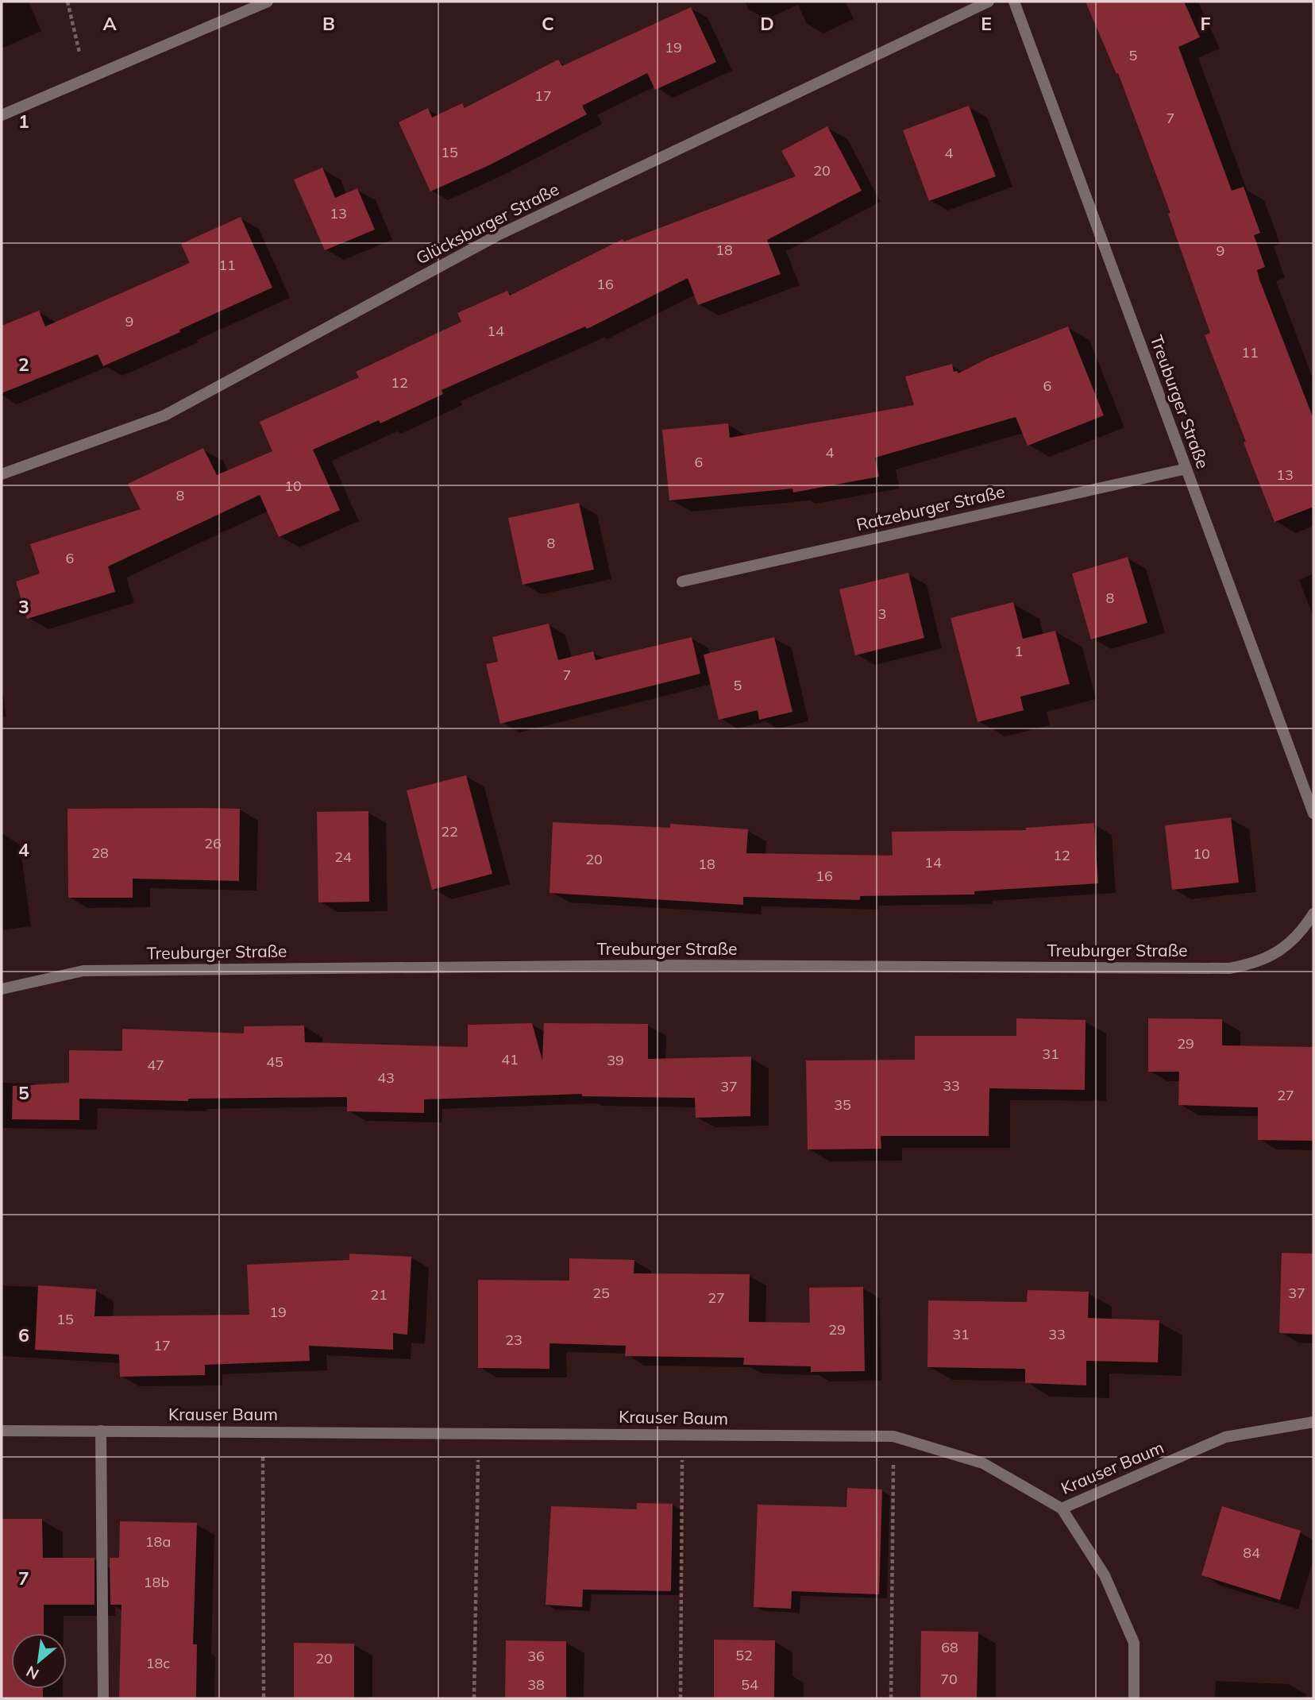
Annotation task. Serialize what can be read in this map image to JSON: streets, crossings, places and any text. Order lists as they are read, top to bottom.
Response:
{
  "streets": {
    "street": [
      "Glücksburger Straße",
      "Treuburger Straße",
      "Ratzeburger Straße",
      "Krauser Baum"
    ]
  },
  "crossings": [
    ["Treuburger Straße", "Ratzeburger Straße"]
  ],
  "house_numbers": [
    "19",
    "5",
    "17",
    "7",
    "15",
    "4",
    "20",
    "13",
    "18",
    "9",
    "11",
    "16",
    "9",
    "14",
    "11",
    "12",
    "6",
    "4",
    "6",
    "13",
    "10",
    "8",
    "8",
    "6",
    "8",
    "3",
    "1",
    "7",
    "5",
    "22",
    "26",
    "28",
    "10",
    "12",
    "24",
    "20",
    "14",
    "18",
    "16",
    "29",
    "31",
    "41",
    "39",
    "45",
    "47",
    "43",
    "33",
    "37",
    "27",
    "35",
    "25",
    "37",
    "21",
    "27",
    "19",
    "15",
    "29",
    "31",
    "33",
    "23",
    "17",
    "18a",
    "84",
    "18b",
    "68",
    "52",
    "36",
    "20",
    "18c",
    "70",
    "38",
    "54"
  ],
  "north": "bottom left",
  "grid": {
    "columns": [
      "A",
      "B",
      "C",
      "D",
      "E",
      "F"
    ],
    "rows": [
      "1",
      "2",
      "3",
      "4",
      "5",
      "6",
      "7"
    ]
  }
}
